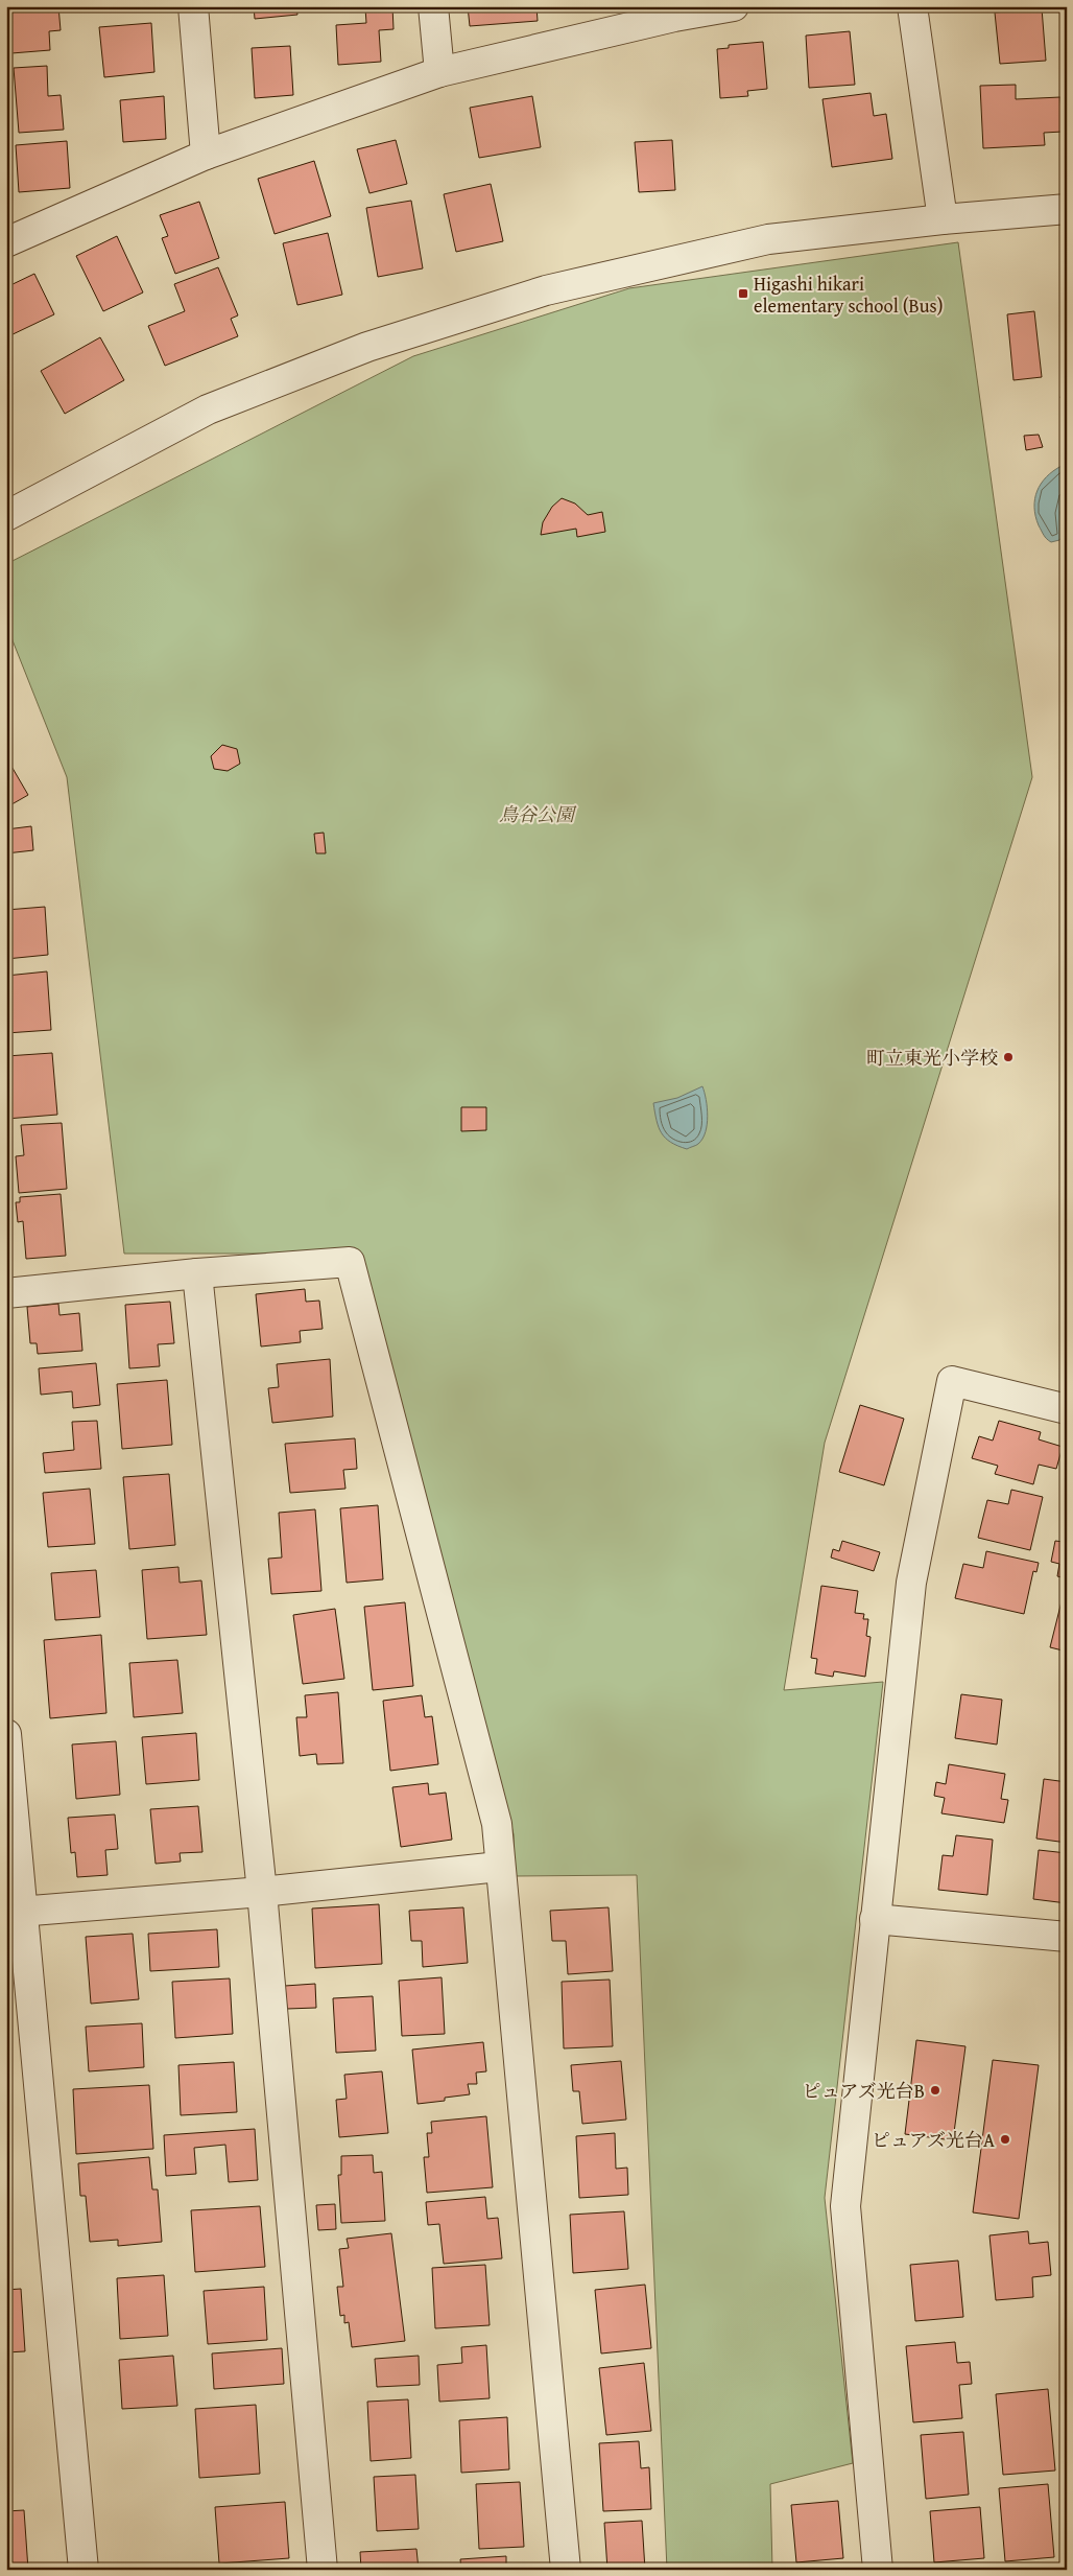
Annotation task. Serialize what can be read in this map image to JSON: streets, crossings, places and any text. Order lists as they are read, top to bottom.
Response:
{
  "parks": ["鳥谷公園"],
  "places": {
    "transit": ["Higashi hikari elementary school (Bus)"],
    "other": ["町立東光小学校", "ピュアズ光台B", "ピュアズ光台A"]
  }
}
